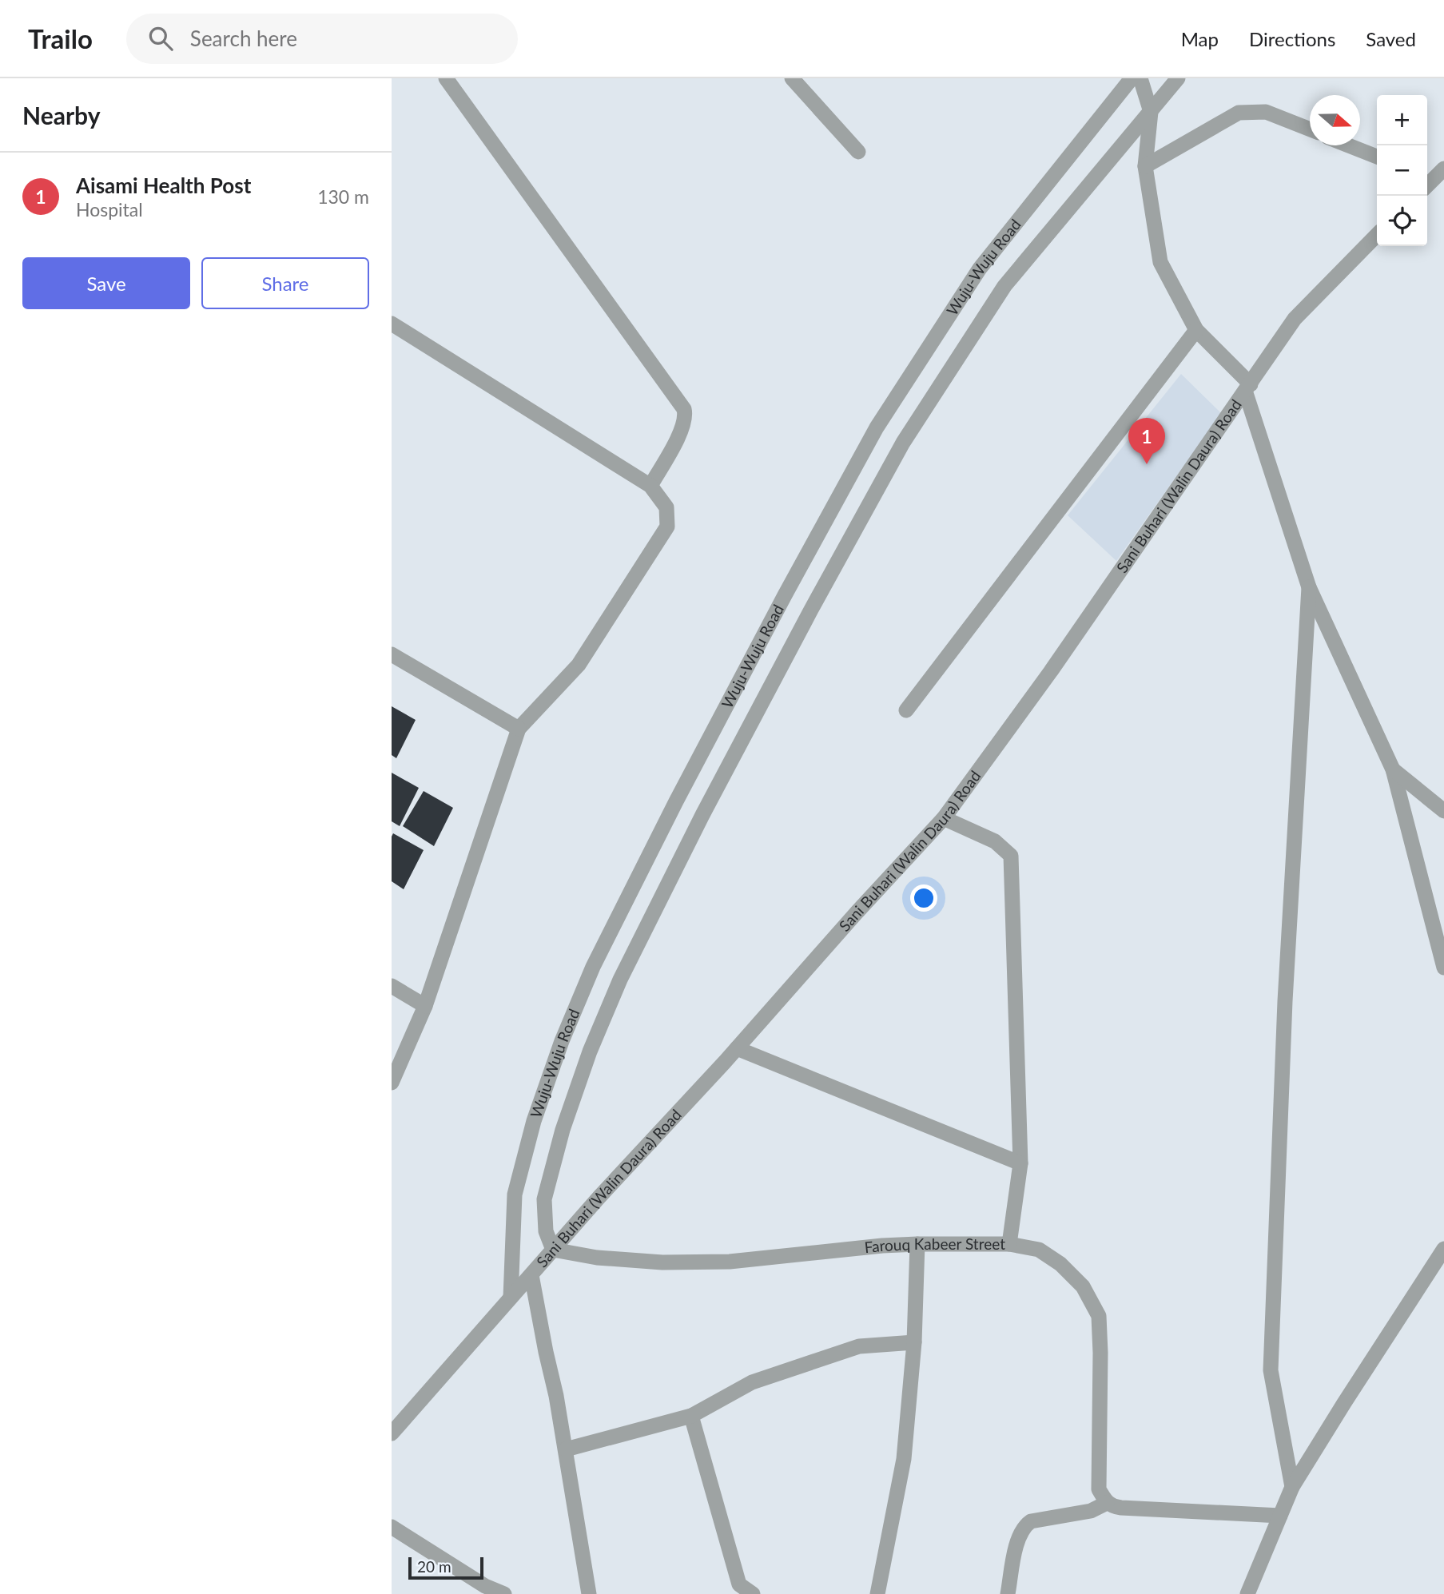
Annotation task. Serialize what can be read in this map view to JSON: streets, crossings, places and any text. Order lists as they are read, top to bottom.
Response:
{
  "streets": {
    "street": ["Wuju-Wuju Road", "Sani Buhari (Walin Daura) Road", "Farouq Kabeer Street"]
  },
  "crossings": [
    ["Wuju-Wuju Road", "Sani Buhari (Walin Daura) Road"],
    ["Wuju-Wuju Road", "Farouq Kabeer Street"],
    ["Sani Buhari (Walin Daura) Road", "Farouq Kabeer Street"]
  ],
  "scale_bar": "20 m",
  "north": "right",
  "page": {
    "header": "Trailo",
    "search": "Search here",
    "nav": ["Map", "Directions", "Saved"],
    "heading": "Nearby",
    "map_buttons": ["+", "−"],
    "list": [
      {
        "mark": "1",
        "name": "Aisami Health Post",
        "note": "Hospital",
        "value": "130 m"
      }
    ],
    "buttons": ["Save", "Share"],
    "pins": "1",
    "scale": "20 m"
  }
}
